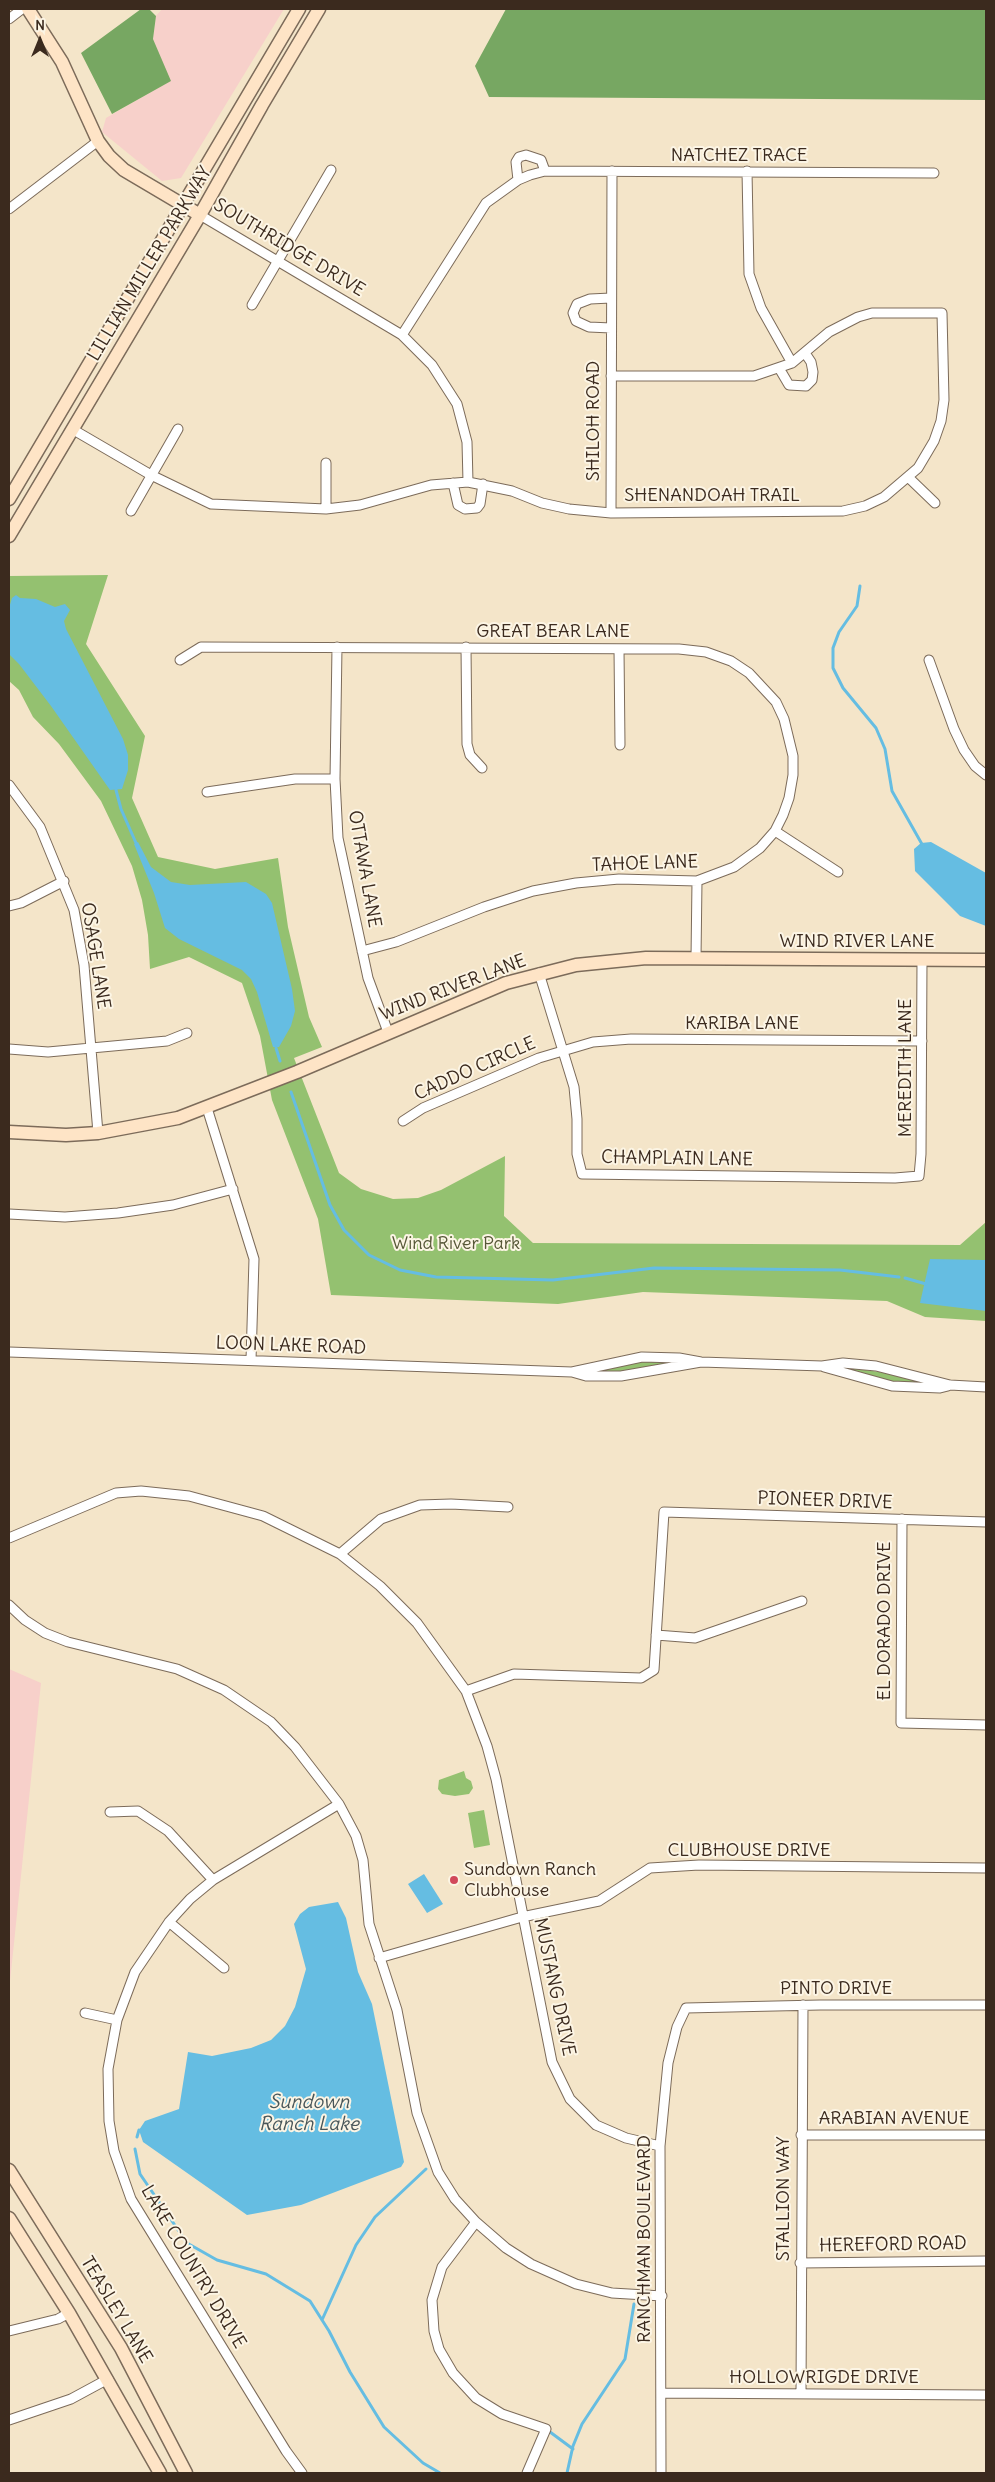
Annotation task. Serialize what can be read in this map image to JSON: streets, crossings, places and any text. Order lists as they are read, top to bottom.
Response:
{
  "streets": {
    "main road": [
      "SOUTHRIDGE DRIVE",
      "LILLIAN MILLER PARKWAY",
      "WIND RIVER LANE",
      "TEASLEY LANE"
    ],
    "street": [
      "NATCHEZ TRACE",
      "SHILOH ROAD",
      "SHENANDOAH TRAIL",
      "GREAT BEAR LANE",
      "TAHOE LANE",
      "OTTAWA LANE",
      "OSAGE LANE",
      "KARIBA LANE",
      "MEREDITH LANE",
      "CADDO CIRCLE",
      "CHAMPLAIN LANE",
      "LOON LAKE ROAD",
      "PIONEER DRIVE",
      "EL DORADO DRIVE",
      "CLUBHOUSE DRIVE",
      "MUSTANG DRIVE",
      "PINTO DRIVE",
      "ARABIAN AVENUE",
      "STALLION WAY",
      "RANCHMAN BOULEVARD",
      "HEREFORD ROAD",
      "LAKE COUNTRY DRIVE",
      "HOLLOWRIGDE DRIVE"
    ]
  },
  "crossings": [
    ["NATCHEZ TRACE", "SOUTHRIDGE DRIVE"],
    ["NATCHEZ TRACE", "SHILOH ROAD"],
    ["SOUTHRIDGE DRIVE", "LILLIAN MILLER PARKWAY"],
    ["SOUTHRIDGE DRIVE", "SHENANDOAH TRAIL"],
    ["LILLIAN MILLER PARKWAY", "SHENANDOAH TRAIL"],
    ["SHILOH ROAD", "SHENANDOAH TRAIL"],
    ["GREAT BEAR LANE", "TAHOE LANE"],
    ["GREAT BEAR LANE", "OTTAWA LANE"],
    ["TAHOE LANE", "OTTAWA LANE"],
    ["OTTAWA LANE", "WIND RIVER LANE"],
    ["WIND RIVER LANE", "OSAGE LANE"],
    ["WIND RIVER LANE", "MEREDITH LANE"],
    ["WIND RIVER LANE", "CHAMPLAIN LANE"],
    ["KARIBA LANE", "MEREDITH LANE"],
    ["KARIBA LANE", "CADDO CIRCLE"],
    ["KARIBA LANE", "CHAMPLAIN LANE"],
    ["MEREDITH LANE", "CHAMPLAIN LANE"],
    ["CADDO CIRCLE", "CHAMPLAIN LANE"],
    ["PIONEER DRIVE", "EL DORADO DRIVE"],
    ["CLUBHOUSE DRIVE", "MUSTANG DRIVE"],
    ["MUSTANG DRIVE", "RANCHMAN BOULEVARD"],
    ["PINTO DRIVE", "STALLION WAY"],
    ["PINTO DRIVE", "RANCHMAN BOULEVARD"],
    ["ARABIAN AVENUE", "STALLION WAY"],
    ["STALLION WAY", "HEREFORD ROAD"],
    ["STALLION WAY", "HOLLOWRIGDE DRIVE"],
    ["RANCHMAN BOULEVARD", "HOLLOWRIGDE DRIVE"]
  ],
  "water": ["Sundown Ranch Lake"],
  "parks": ["Wind River Park"],
  "places": ["Sundown Ranch Clubhouse"],
  "north": "top"
}
